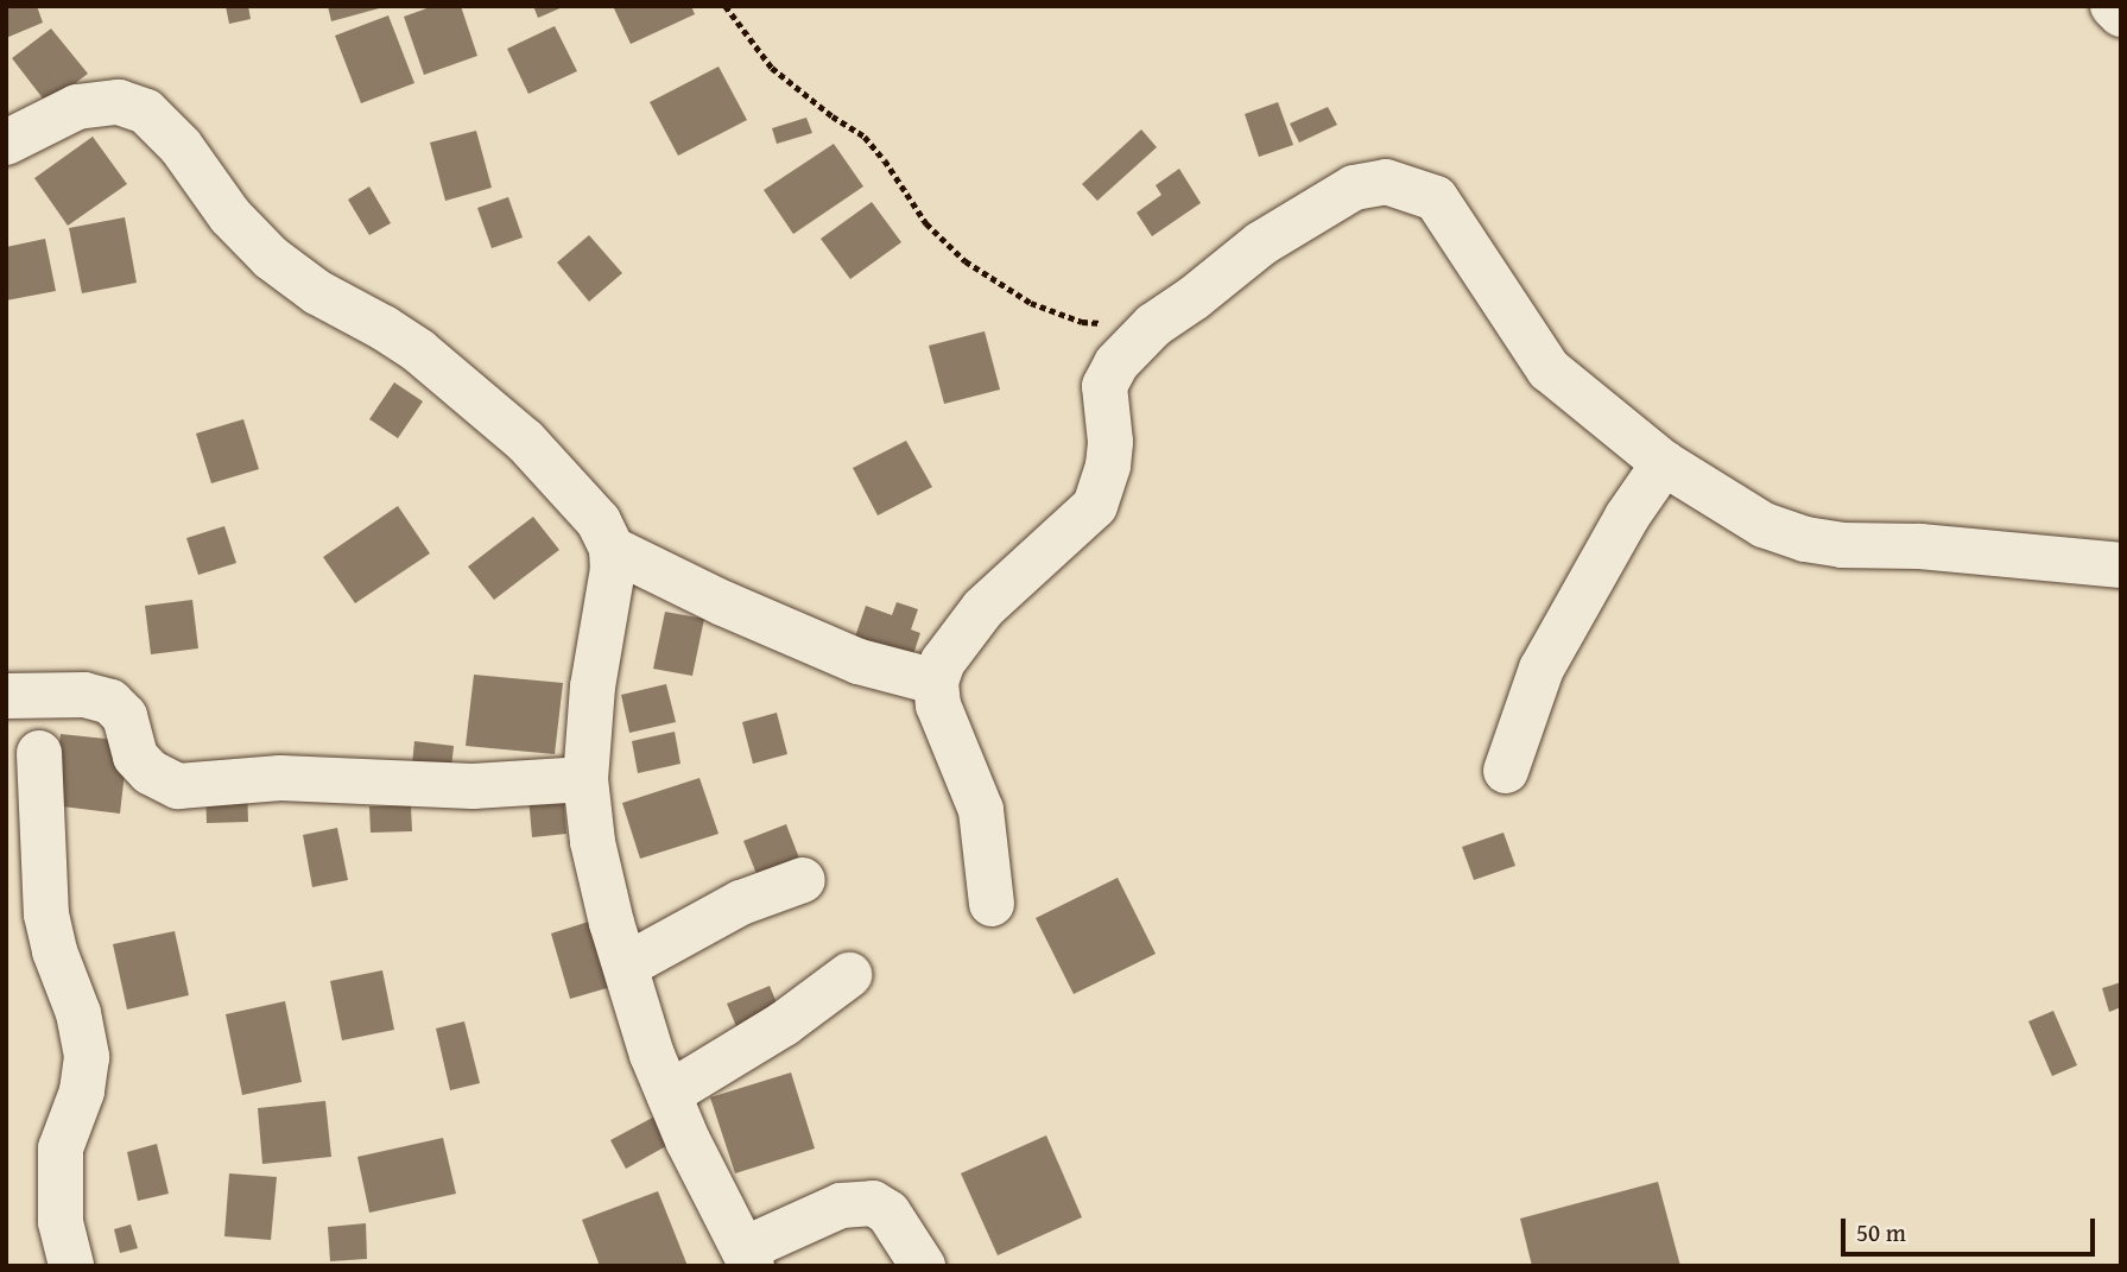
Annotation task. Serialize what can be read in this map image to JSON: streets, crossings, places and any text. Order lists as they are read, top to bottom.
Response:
{
  "scale_bar": "50 m"
}
